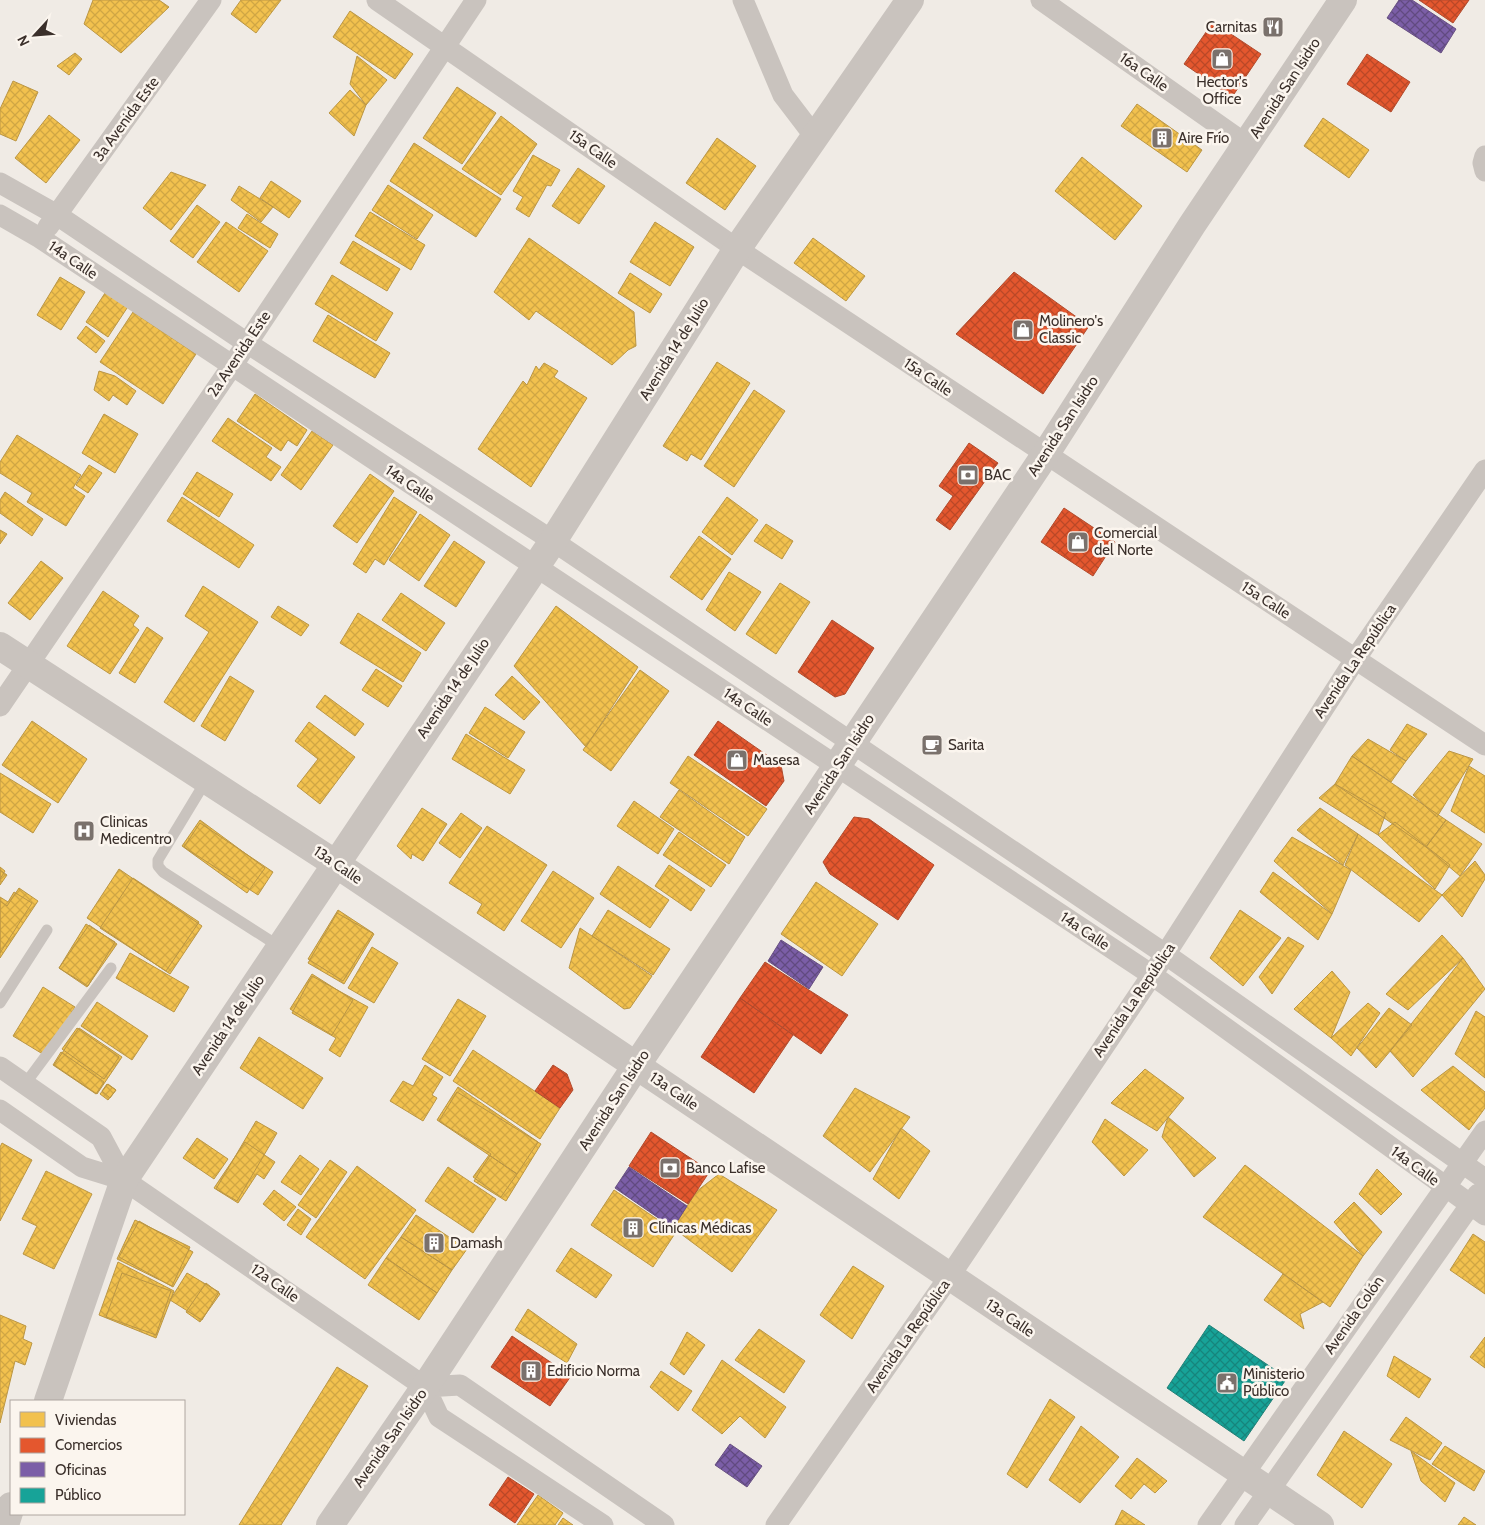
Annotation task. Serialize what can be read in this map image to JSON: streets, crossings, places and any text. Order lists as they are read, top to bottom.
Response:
{
  "streets": {
    "street": [
      "16a Calle",
      "Avenida San Isidro",
      "3a Avenida Este",
      "15a Calle",
      "14a Calle",
      "Avenida 14 de Julio",
      "2a Avenida Este",
      "Avenida La República",
      "13a Calle",
      "12a Calle",
      "Avenida Colón"
    ]
  },
  "crossings": [
    ["16a Calle", "Avenida San Isidro"],
    ["Avenida San Isidro", "15a Calle"],
    ["Avenida San Isidro", "14a Calle"],
    ["Avenida San Isidro", "13a Calle"],
    ["Avenida San Isidro", "12a Calle"],
    ["3a Avenida Este", "14a Calle"],
    ["15a Calle", "Avenida 14 de Julio"],
    ["15a Calle", "2a Avenida Este"],
    ["15a Calle", "Avenida La República"],
    ["14a Calle", "Avenida 14 de Julio"],
    ["14a Calle", "2a Avenida Este"],
    ["14a Calle", "Avenida La República"],
    ["14a Calle", "Avenida Colón"],
    ["Avenida 14 de Julio", "13a Calle"],
    ["Avenida 14 de Julio", "12a Calle"],
    ["2a Avenida Este", "13a Calle"],
    ["Avenida La República", "13a Calle"],
    ["13a Calle", "Avenida Colón"]
  ],
  "places": {
    "restaurant": ["Carnitas"],
    "shop": [
      "Hector's Office",
      "Molinero's Classic",
      "Comercial del Norte",
      "Masesa"
    ],
    "building": [
      "Aire Frío",
      "Clínicas Médicas",
      "Damash",
      "Edificio Norma"
    ],
    "bank": ["BAC", "Banco Lafise"],
    "cafe": ["Sarita"],
    "hospital": ["Clinicas Medicentro"],
    "public building": ["Ministerio Público"]
  },
  "legend": [
    "Viviendas",
    "Comercios",
    "Oficinas",
    "Público"
  ],
  "north": "bottom left"
}
